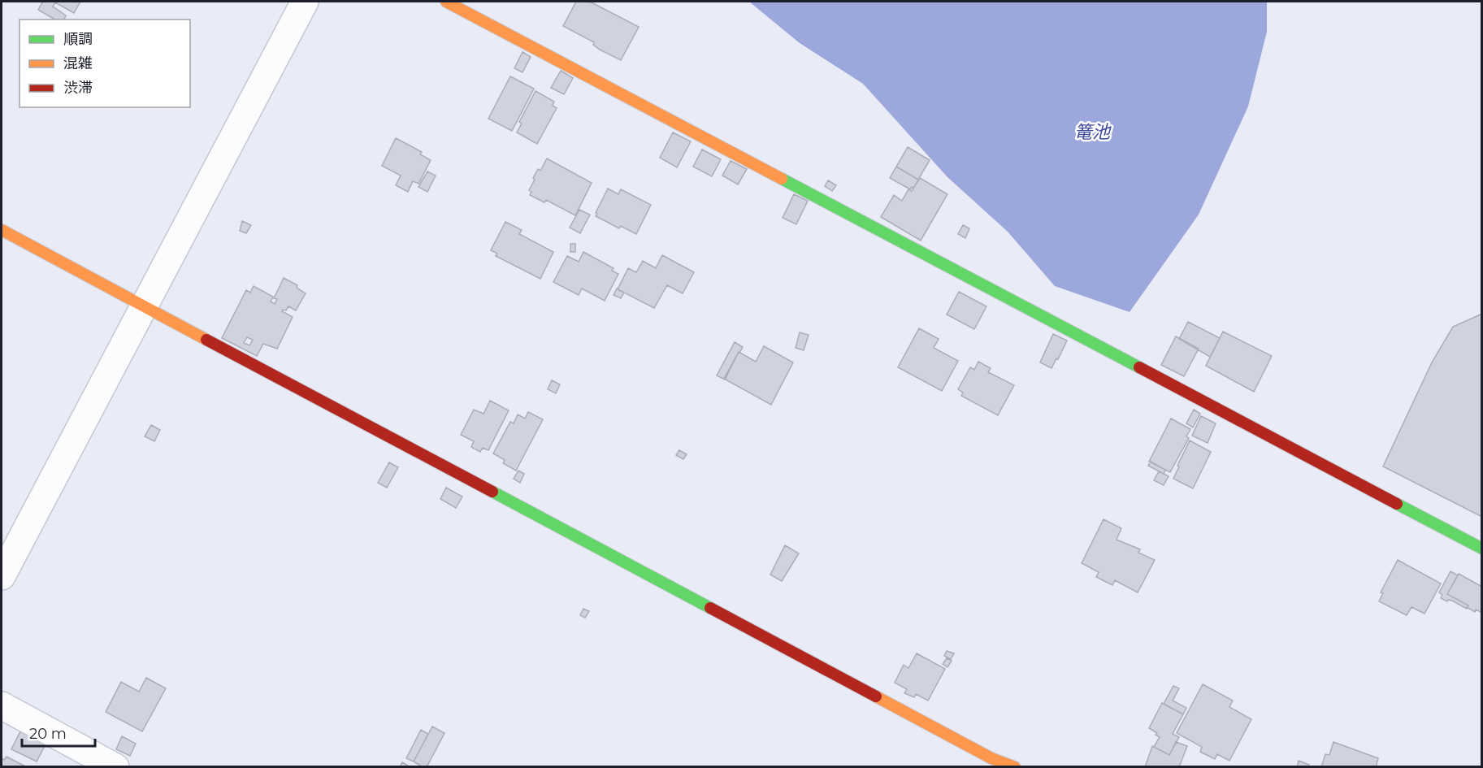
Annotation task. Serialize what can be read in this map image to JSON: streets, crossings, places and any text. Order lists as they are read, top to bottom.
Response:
{
  "water": ["篭池"],
  "legend": ["順調", "混雑", "渋滞"],
  "scale_bar": "20 m"
}
